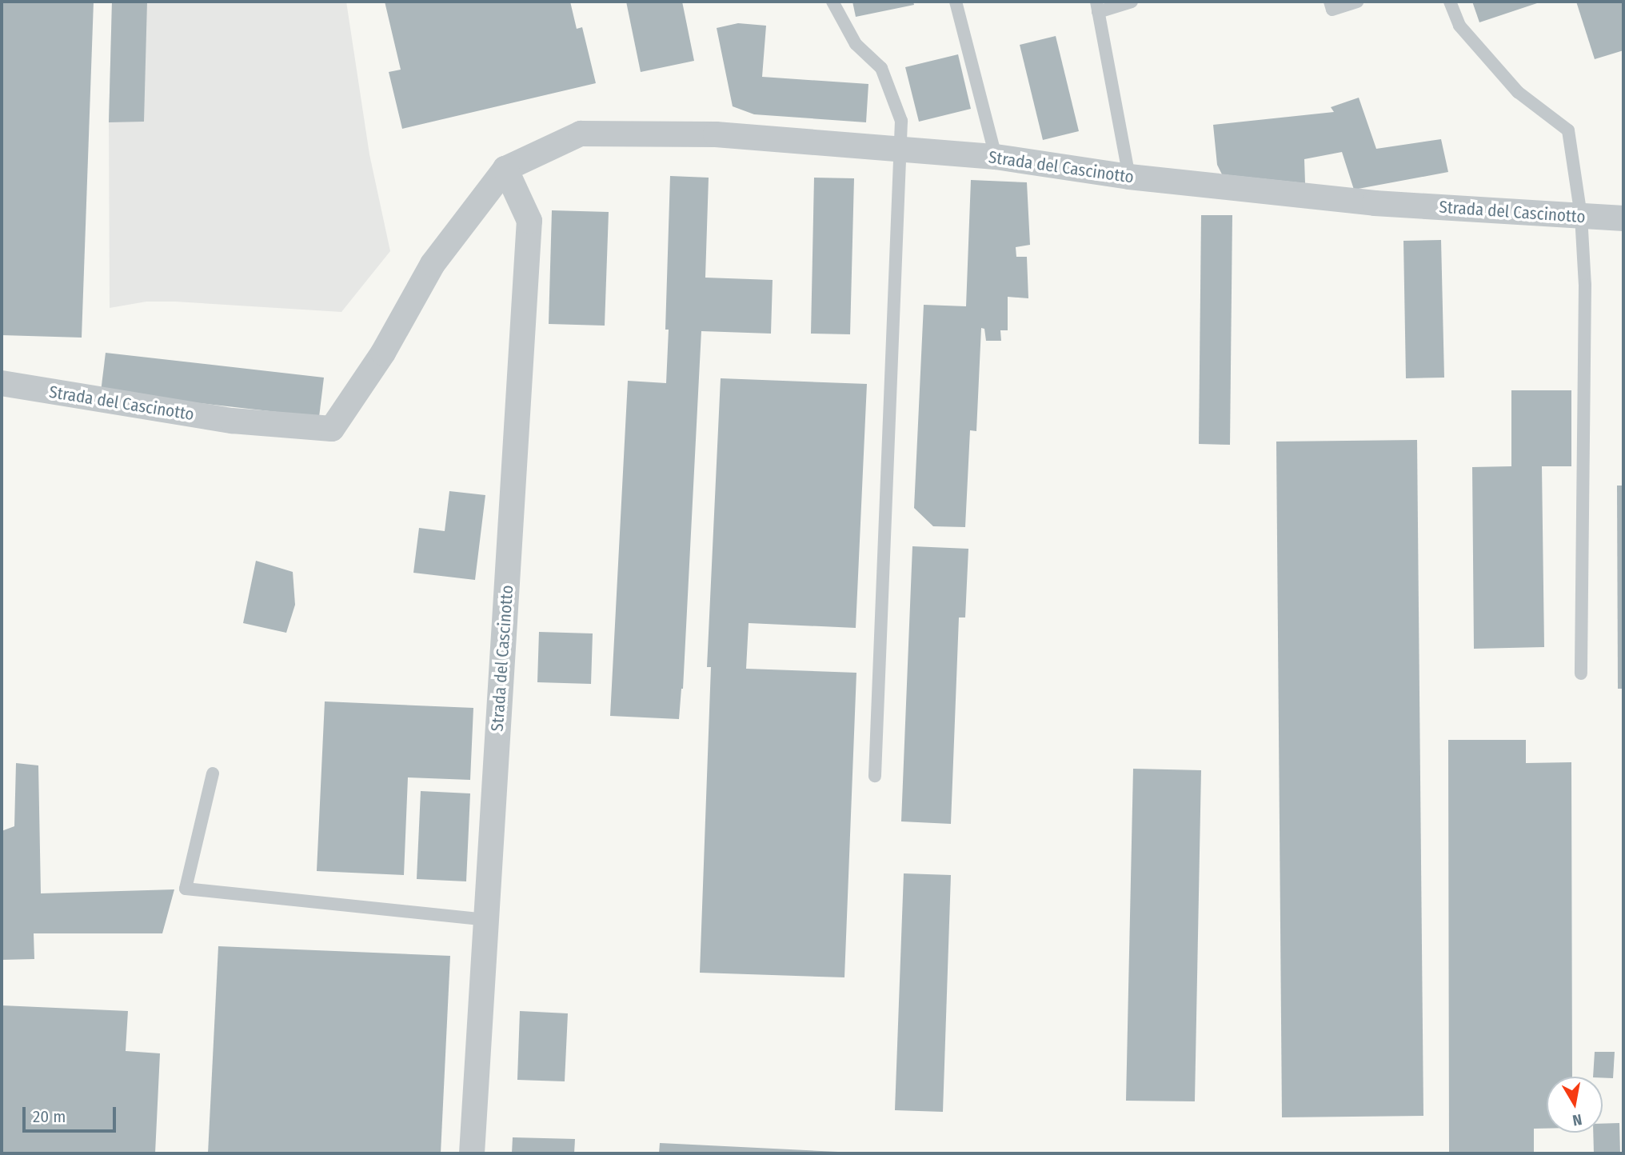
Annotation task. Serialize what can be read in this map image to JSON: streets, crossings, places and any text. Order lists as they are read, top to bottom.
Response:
{
  "streets": {
    "street": ["Strada del Cascinotto"]
  },
  "scale_bar": "20 m",
  "north": "bottom"
}
